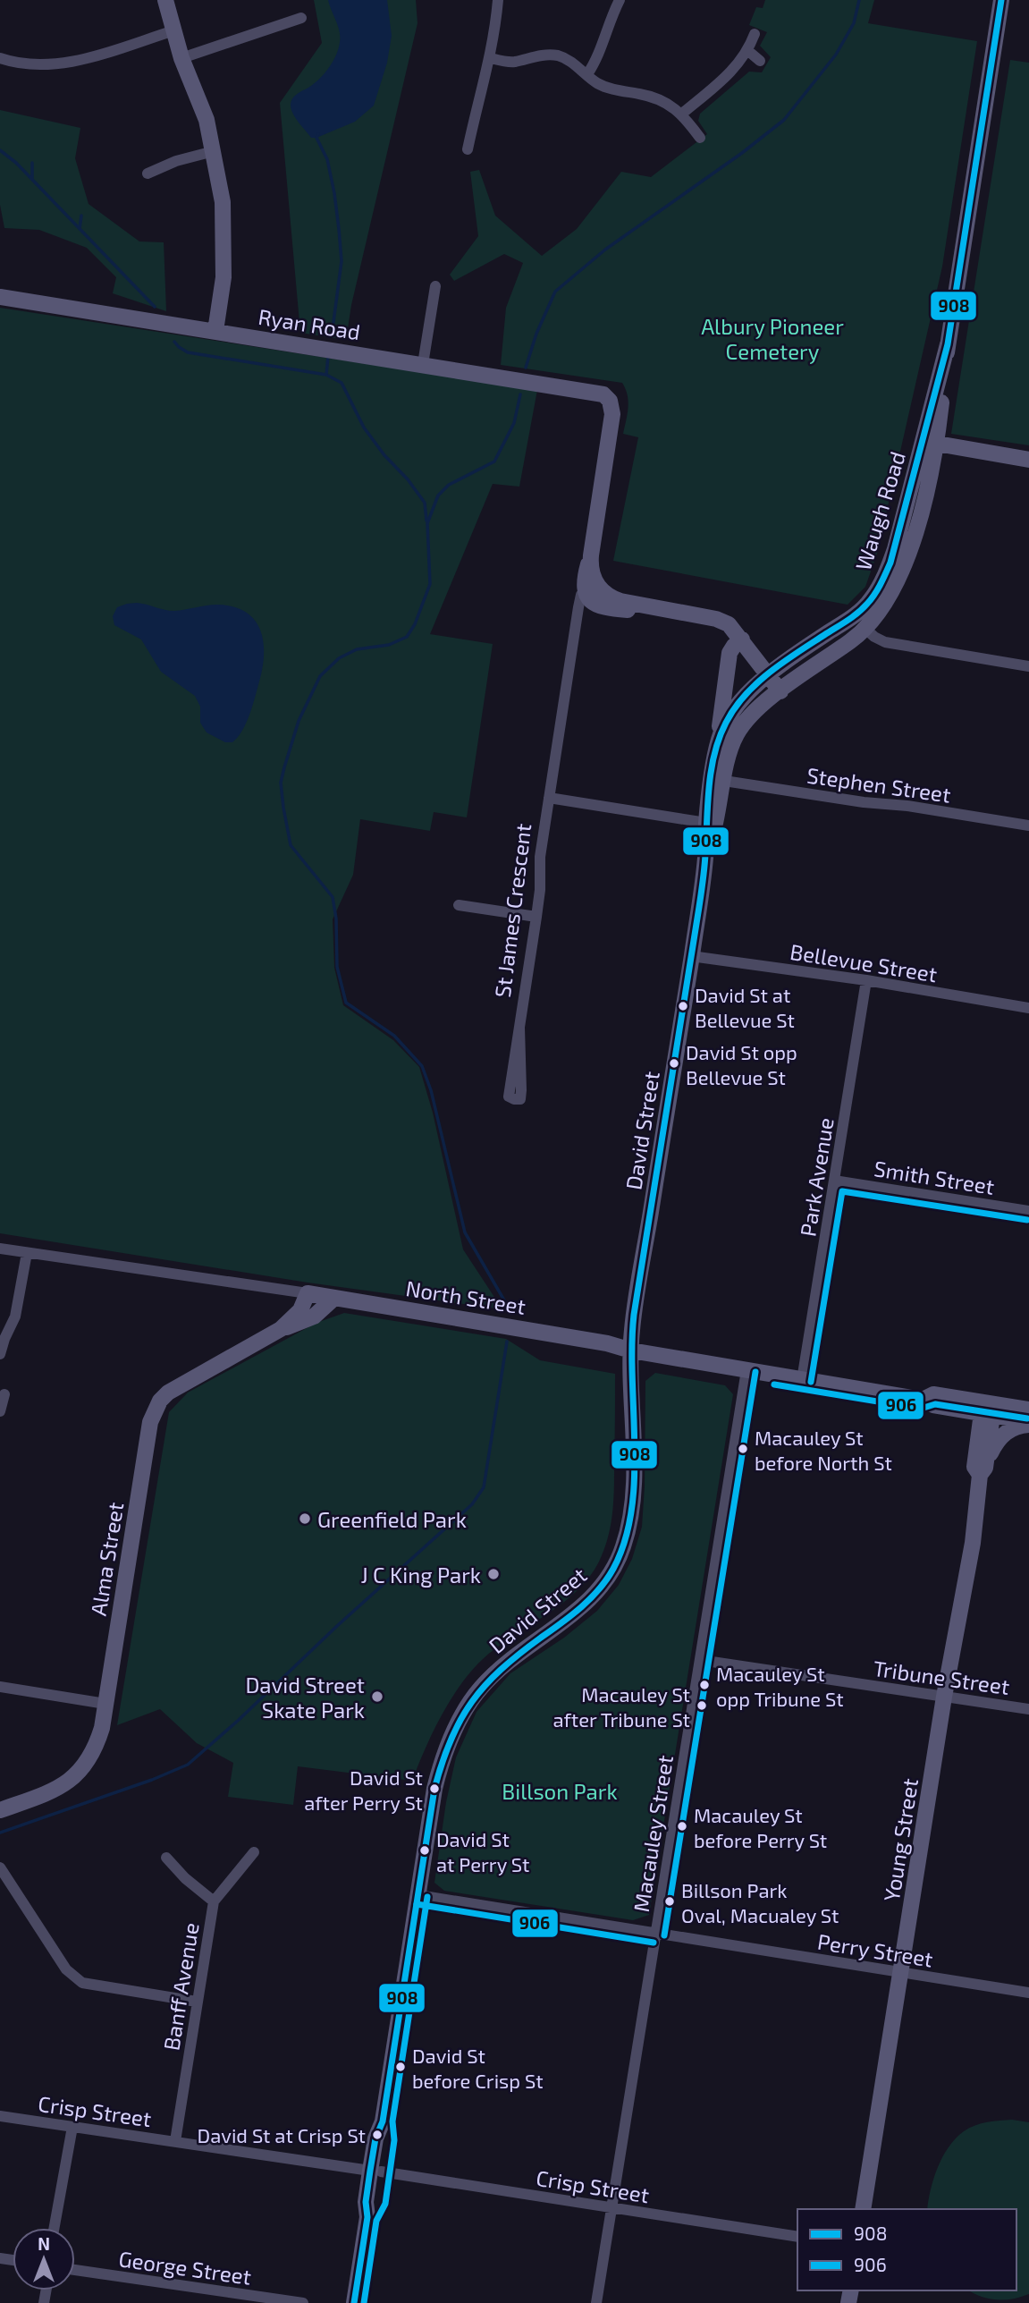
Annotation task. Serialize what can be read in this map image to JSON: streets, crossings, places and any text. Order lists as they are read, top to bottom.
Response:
{
  "streets": {
    "main road": [
      "Ryan Road",
      "Waugh Road",
      "St James Crescent",
      "David Street",
      "North Street",
      "Alma Street",
      "Young Street"
    ],
    "street": [
      "Stephen Street",
      "Bellevue Street",
      "Park Avenue",
      "Smith Street",
      "Tribune Street",
      "Macauley Street",
      "Perry Street",
      "Banff Avenue",
      "Crisp Street",
      "George Street"
    ]
  },
  "crossings": [
    ["Ryan Road", "St James Crescent"],
    ["Waugh Road", "David Street"],
    ["Stephen Street", "David Street"],
    ["St James Crescent", "David Street"],
    ["Bellevue Street", "David Street"],
    ["Bellevue Street", "Park Avenue"],
    ["David Street", "North Street"],
    ["David Street", "Perry Street"],
    ["David Street", "Crisp Street"],
    ["Park Avenue", "Smith Street"],
    ["Park Avenue", "North Street"],
    ["North Street", "Alma Street"],
    ["North Street", "Macauley Street"],
    ["North Street", "Young Street"],
    ["Tribune Street", "Macauley Street"],
    ["Tribune Street", "Young Street"],
    ["Macauley Street", "Perry Street"],
    ["Macauley Street", "Crisp Street"],
    ["Young Street", "Perry Street"],
    ["Banff Avenue", "Crisp Street"]
  ],
  "parks": ["Albury Pioneer Cemetery", "Billson Park"],
  "places": [
    "David St at Bellevue St",
    "David St opp Bellevue St",
    "Macauley St before North St",
    "Greenfield Park",
    "J C King Park",
    "Macauley St opp Tribune St",
    "David Street Skate Park",
    "Macauley St after Tribune St",
    "David St after Perry St",
    "Macauley St before Perry St",
    "David St at Perry St",
    "Billson Park Oval, Macualey St",
    "David St before Crisp St",
    "David St at Crisp St"
  ],
  "lines": ["transit line 908", "transit line 906"],
  "legend": ["908", "906"],
  "north": "top"
}
